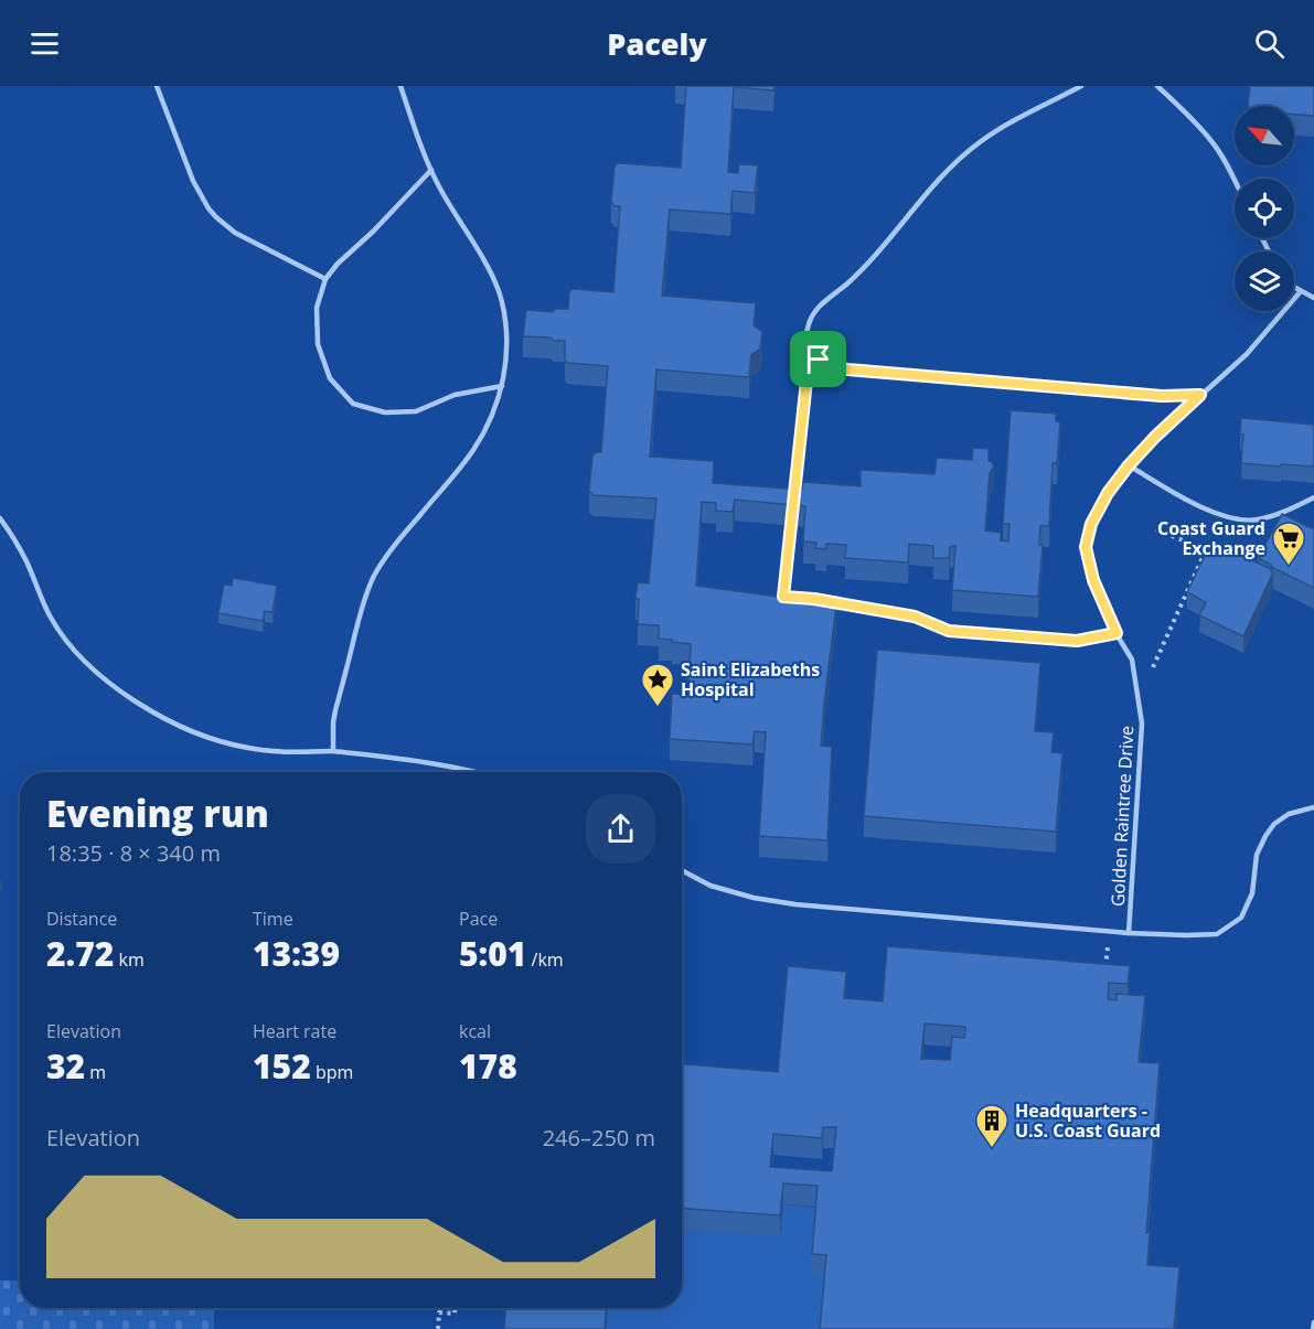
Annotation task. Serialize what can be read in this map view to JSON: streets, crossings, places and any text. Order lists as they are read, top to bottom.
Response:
{
  "streets": {
    "lane": ["Golden Raintree Drive"]
  },
  "places": {
    "supermarket": ["Coast Guard Exchange"],
    "place": ["Saint Elizabeths Hospital"],
    "building": ["Headquarters - U.S. Coast Guard"]
  },
  "north": "top left",
  "page": {
    "header": "Pacely",
    "heading": ["Evening run", "18:35 · 8 × 340 m"],
    "stats": [
      ["Distance", "2.72 km"],
      ["Time", "13:39"],
      ["Pace", "5:01 /km"],
      ["Elevation", "32 m"],
      ["Heart rate", "152 bpm"],
      ["kcal", "178"]
    ],
    "chart": ["Elevation", "246–250 m"]
  }
}
